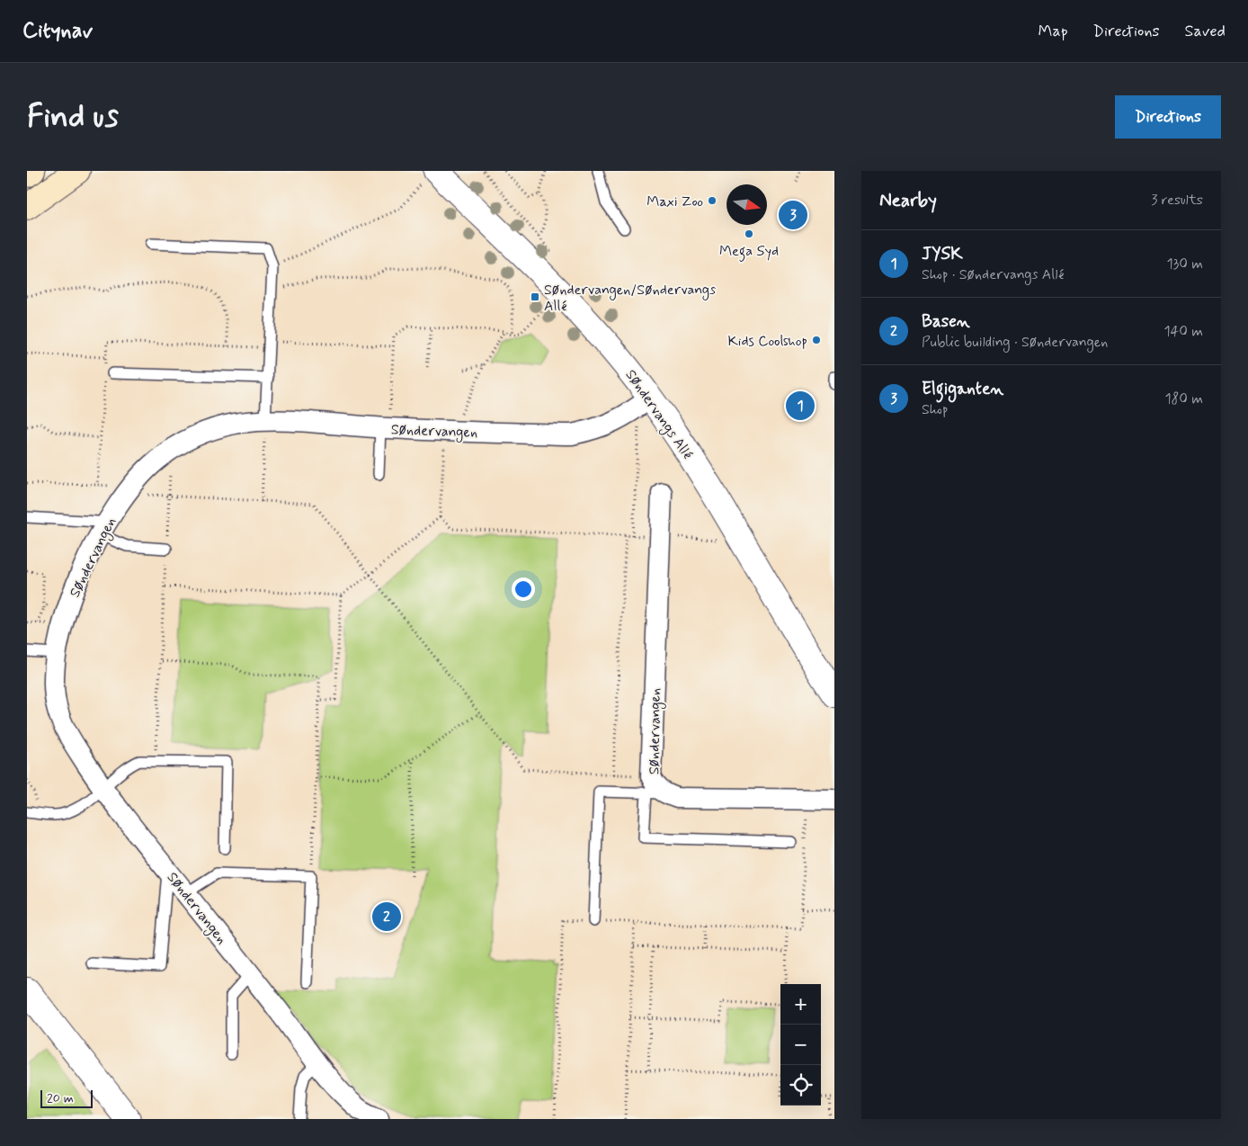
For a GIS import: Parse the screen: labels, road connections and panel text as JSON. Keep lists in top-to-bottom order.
{
  "streets": {
    "street": ["Søndervangs Allé", "Søndervangen"]
  },
  "crossings": [
    ["Søndervangs Allé", "Søndervangen"]
  ],
  "places": {
    "other": ["Maxi Zoo", "Mega Syd", "Kids Coolshop"],
    "transit": ["Søndervangen/Søndervangs Allé"]
  },
  "scale_bar": "20 m",
  "north": "right",
  "page": {
    "header": "Citynav",
    "nav": ["Map", "Directions", "Saved"],
    "buttons": "Directions",
    "title": "Find us",
    "heading": ["Nearby", "3 results"],
    "pins": ["3", "1", "2"],
    "list": [
      {
        "mark": "1",
        "name": "JYSK",
        "note": "Shop · Søndervangs Allé",
        "value": "130 m"
      },
      {
        "mark": "2",
        "name": "Basen",
        "note": "Public building · Søndervangen",
        "value": "140 m"
      },
      {
        "mark": "3",
        "name": "Elgiganten",
        "note": "Shop",
        "value": "180 m"
      }
    ],
    "map_buttons": ["+", "−"],
    "scale": "20 m"
  }
}
